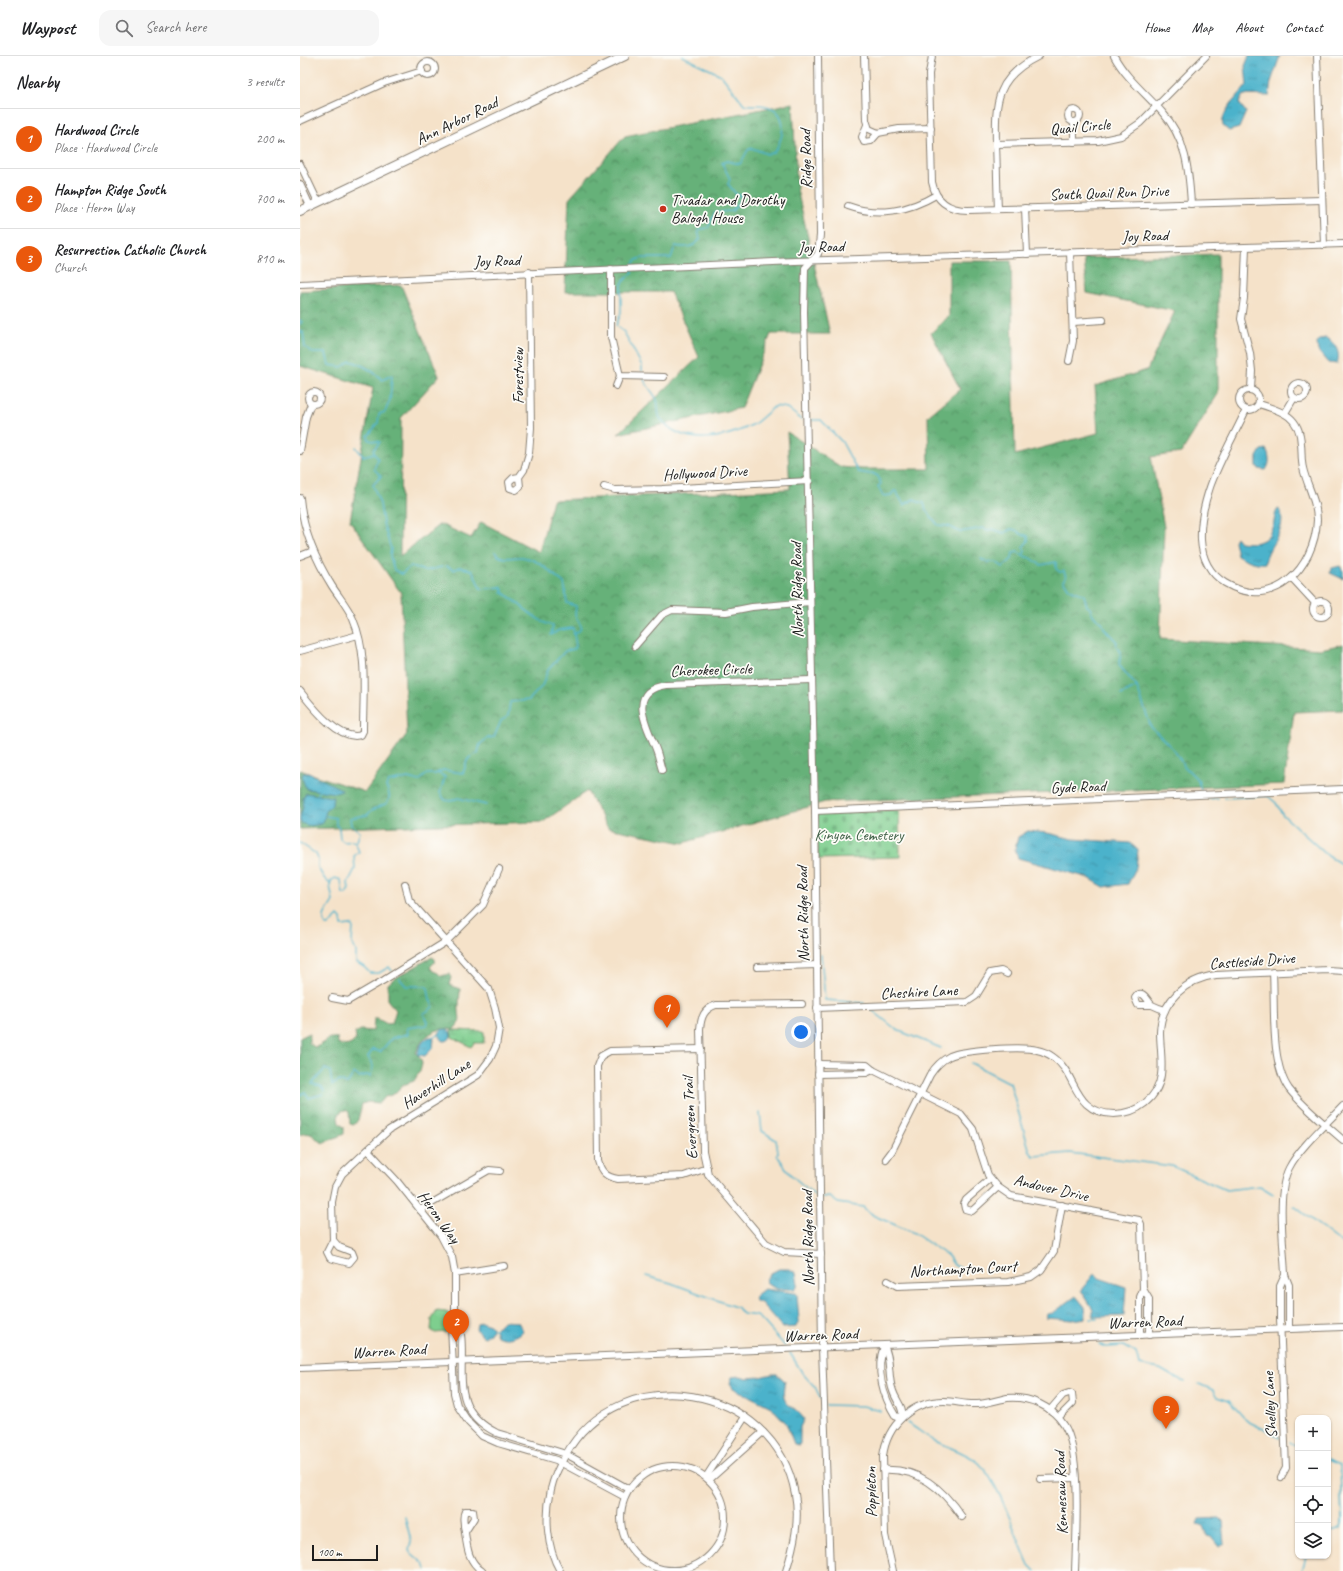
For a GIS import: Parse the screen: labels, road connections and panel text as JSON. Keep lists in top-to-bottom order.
{
  "streets": {
    "main road": ["Ann Arbor Road"],
    "street": [
      "Quail Circle",
      "Ridge Road",
      "South Quail Run Drive",
      "Joy Road",
      "Forestview",
      "Hollywood Drive",
      "North Ridge Road",
      "Cherokee Circle",
      "Gyde Road",
      "Castleside Drive",
      "Cheshire Lane",
      "Haverhill Lane",
      "Evergreen Trail",
      "Andover Drive",
      "Heron Way",
      "Northampton Court",
      "Warren Road",
      "Shelley Lane",
      "Poppleton",
      "Kennesaw Road"
    ]
  },
  "crossings": [
    ["Ridge Road", "Joy Road"],
    ["Ridge Road", "North Ridge Road"],
    ["Joy Road", "Forestview"],
    ["Joy Road", "North Ridge Road"],
    ["Hollywood Drive", "North Ridge Road"],
    ["North Ridge Road", "Cherokee Circle"],
    ["North Ridge Road", "Gyde Road"],
    ["North Ridge Road", "Cheshire Lane"],
    ["North Ridge Road", "Evergreen Trail"],
    ["North Ridge Road", "Andover Drive"],
    ["North Ridge Road", "Warren Road"],
    ["Castleside Drive", "Andover Drive"],
    ["Haverhill Lane", "Heron Way"],
    ["Andover Drive", "Northampton Court"],
    ["Andover Drive", "Warren Road"],
    ["Heron Way", "Warren Road"],
    ["Warren Road", "Shelley Lane"],
    ["Poppleton", "Kennesaw Road"]
  ],
  "parks": ["Kinyon Cemetery"],
  "places": ["Tivadar and Dorothy Balogh House"],
  "scale_bar": "100 m",
  "page": {
    "header": "Waypost",
    "search": "Search here",
    "nav": [
      "Home",
      "Map",
      "About",
      "Contact"
    ],
    "heading": ["Nearby", "3 results"],
    "list": [
      {
        "mark": "1",
        "name": "Hardwood Circle",
        "note": "Place · Hardwood Circle",
        "value": "200 m"
      },
      {
        "mark": "2",
        "name": "Hampton Ridge South",
        "note": "Place · Heron Way",
        "value": "700 m"
      },
      {
        "mark": "3",
        "name": "Resurrection Catholic Church",
        "note": "Church",
        "value": "810 m"
      }
    ],
    "pins": ["1", "2", "3"],
    "map_buttons": ["+", "−"],
    "scale": "100 m"
  }
}
